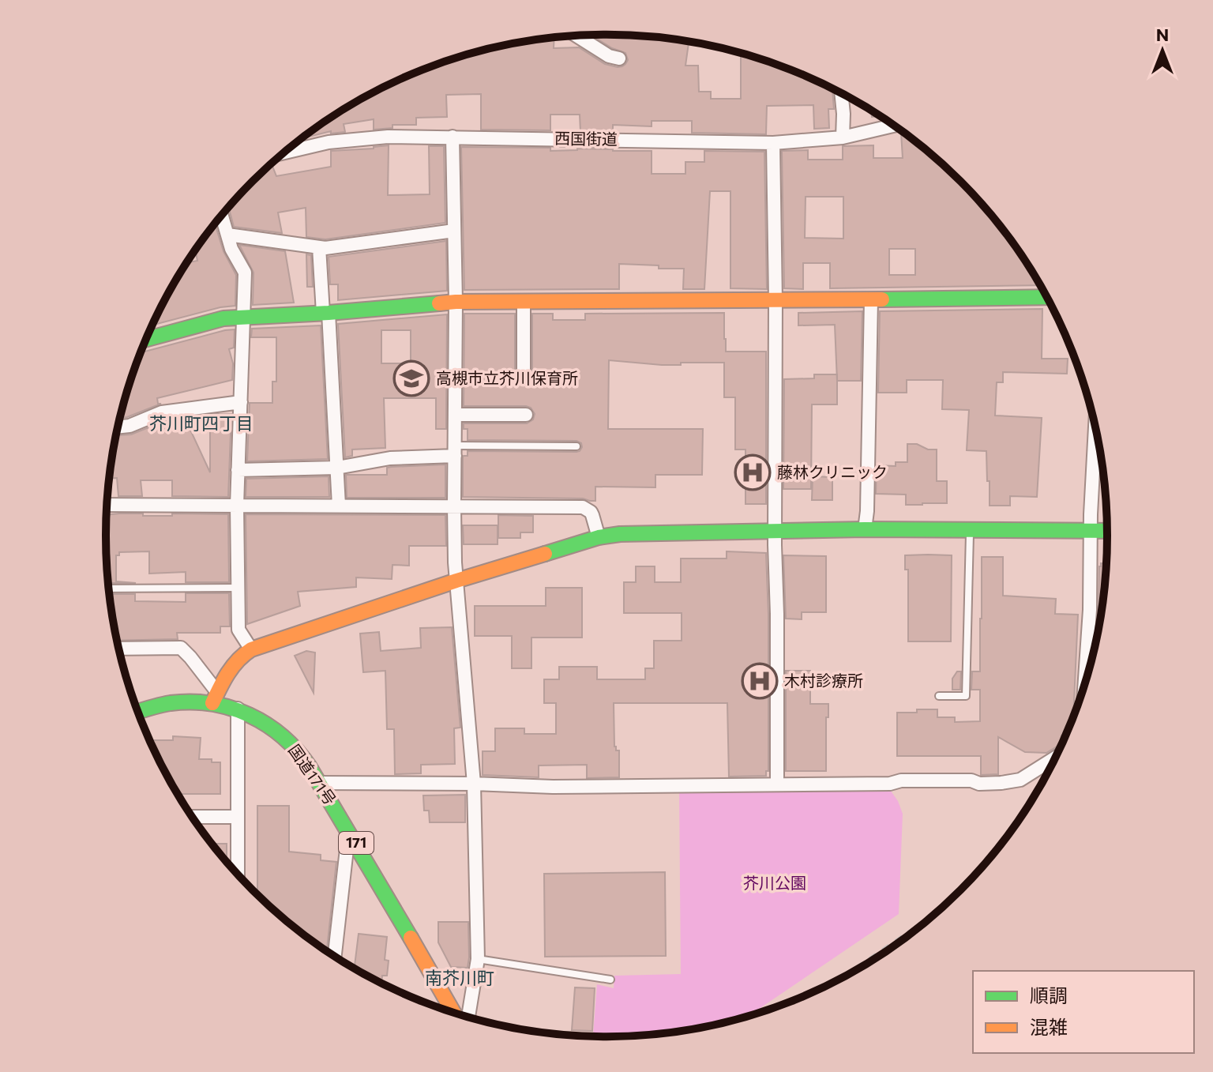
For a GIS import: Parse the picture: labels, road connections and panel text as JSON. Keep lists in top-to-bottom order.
{
  "streets": {
    "main road": ["国道171号", "171"],
    "street": ["西国街道"]
  },
  "districts": ["芥川町四丁目", "南芥川町"],
  "parks": ["芥川公園"],
  "places": {
    "school or university": ["高槻市立芥川保育所"],
    "hospital": ["藤林クリニック", "木村診療所"]
  },
  "legend": ["順調", "混雑"],
  "north": "top"
}
